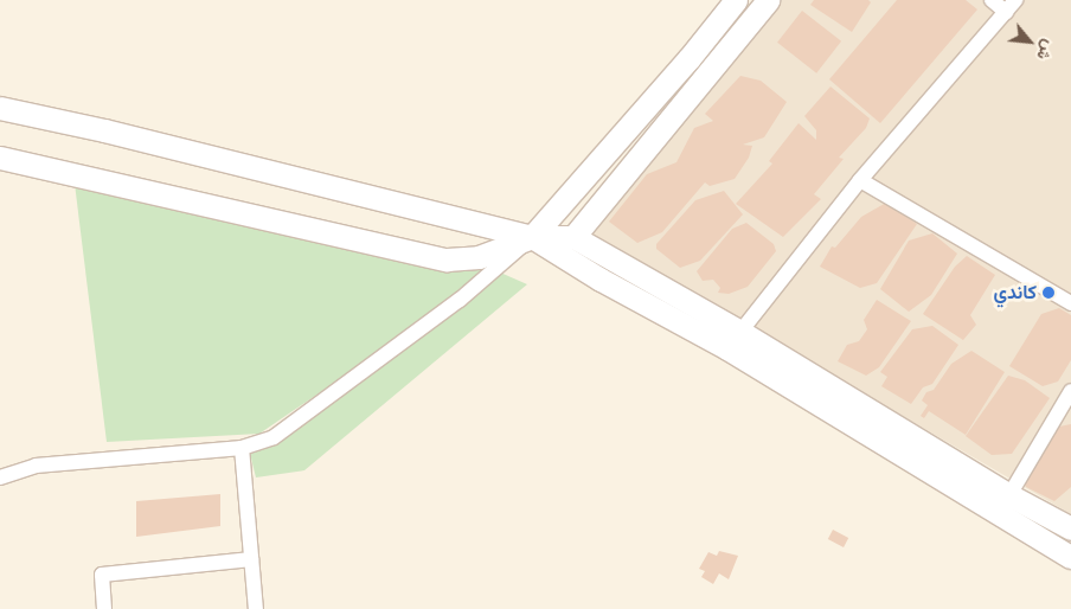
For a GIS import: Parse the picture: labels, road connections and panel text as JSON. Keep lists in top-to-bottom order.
{
  "places": ["كاندي"],
  "north": "bottom right"
}
